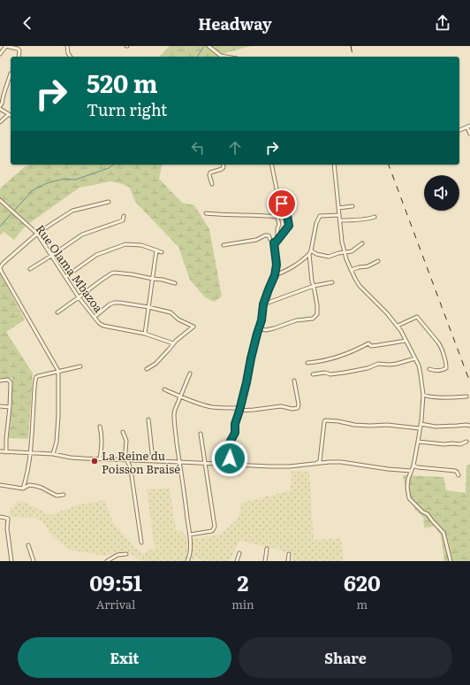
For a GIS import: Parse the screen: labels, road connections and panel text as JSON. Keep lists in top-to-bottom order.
{
  "streets": {
    "street": ["Rue Olama Mbazoa"]
  },
  "places": ["La Reine du Poisson Braisé"],
  "page": {
    "header": "Headway",
    "turn": ["520 m", "Turn right"],
    "eta": [
      "09:51",
      "Arrival",
      "2",
      "min",
      "620",
      "m"
    ],
    "buttons": ["Exit", "Share"]
  }
}
